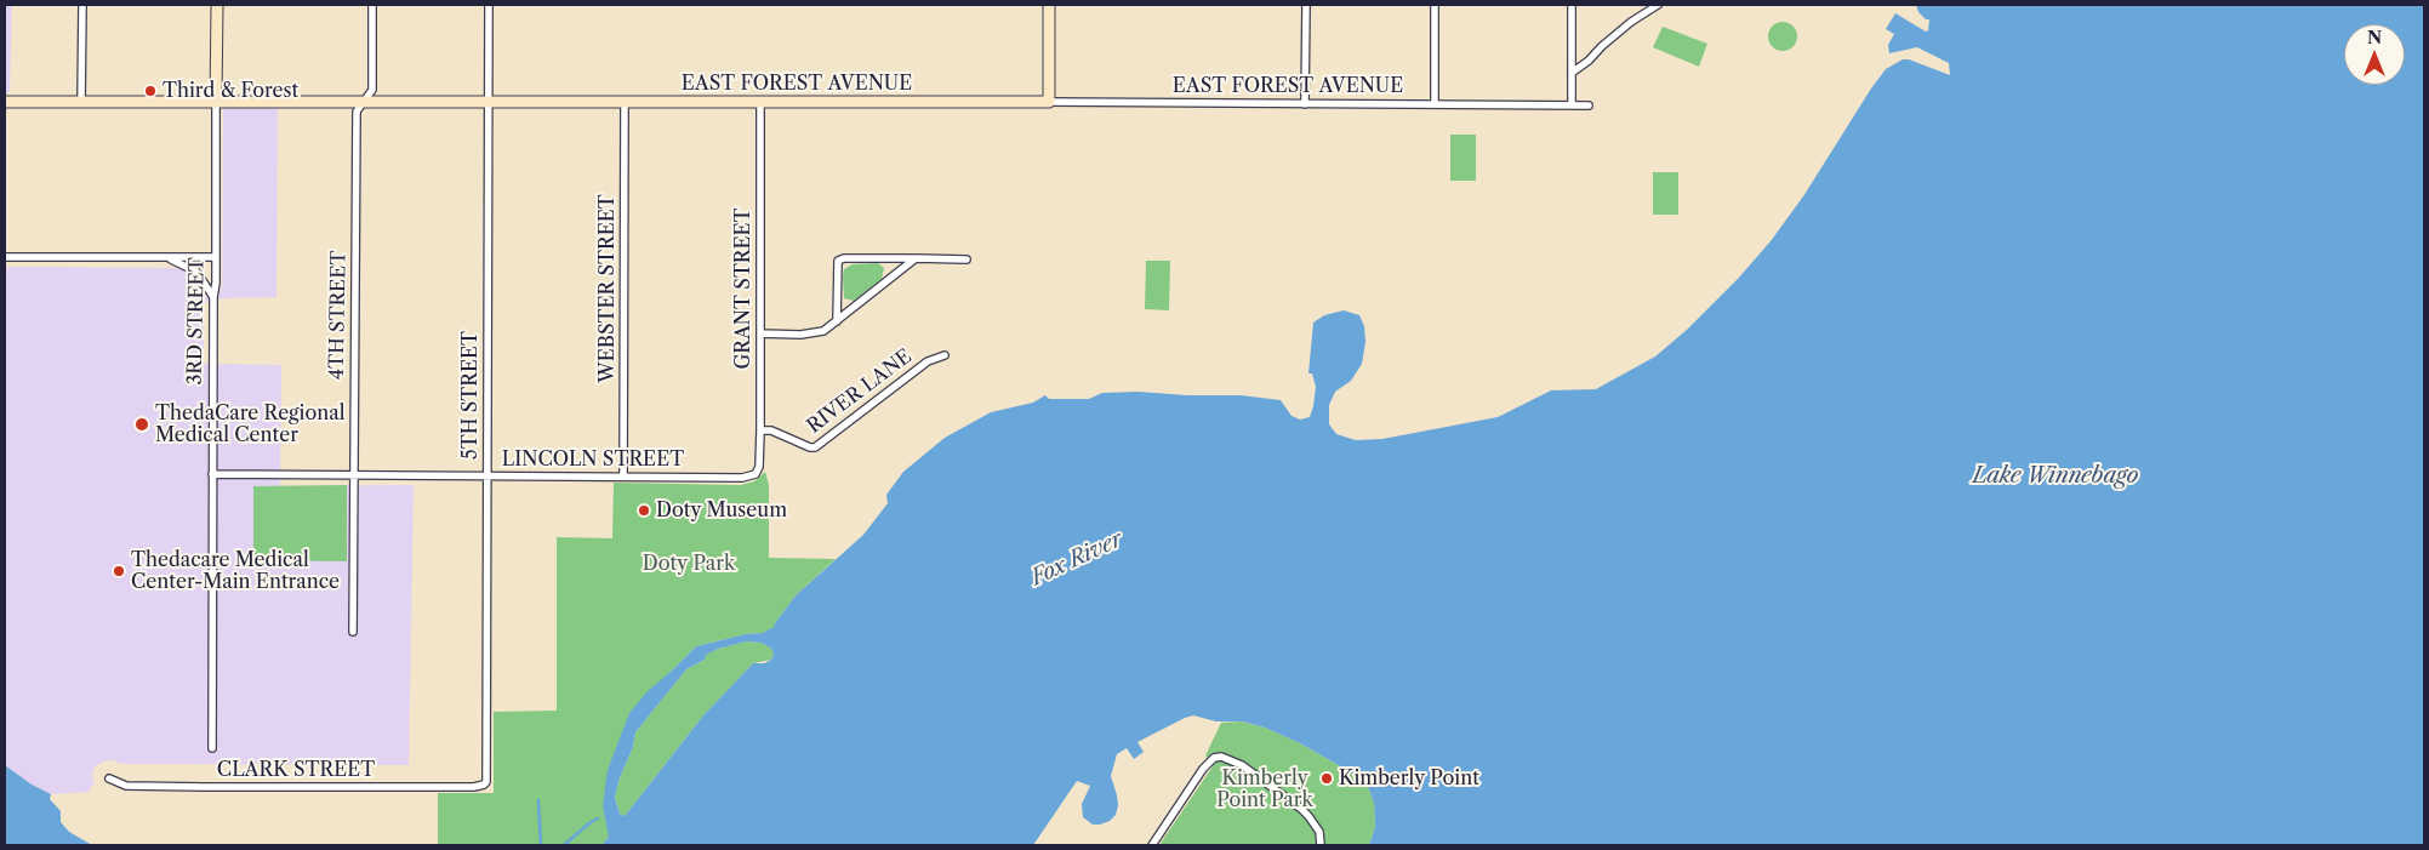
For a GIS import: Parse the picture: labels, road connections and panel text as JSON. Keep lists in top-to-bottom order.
{
  "streets": {
    "street": [
      "EAST FOREST AVENUE",
      "WEBSTER STREET",
      "GRANT STREET",
      "4TH STREET",
      "3RD STREET",
      "RIVER LANE",
      "5TH STREET",
      "LINCOLN STREET",
      "CLARK STREET"
    ]
  },
  "crossings": [
    ["EAST FOREST AVENUE", "WEBSTER STREET"],
    ["EAST FOREST AVENUE", "GRANT STREET"],
    ["EAST FOREST AVENUE", "4TH STREET"],
    ["EAST FOREST AVENUE", "3RD STREET"],
    ["EAST FOREST AVENUE", "5TH STREET"],
    ["WEBSTER STREET", "LINCOLN STREET"],
    ["GRANT STREET", "RIVER LANE"],
    ["GRANT STREET", "LINCOLN STREET"],
    ["4TH STREET", "LINCOLN STREET"],
    ["3RD STREET", "LINCOLN STREET"],
    ["5TH STREET", "LINCOLN STREET"],
    ["5TH STREET", "CLARK STREET"]
  ],
  "water": ["Lake Winnebago", "Fox River"],
  "parks": ["Doty Park", "Kimberly Point Park"],
  "places": [
    "Third & Forest",
    "ThedaCare Regional Medical Center",
    "Doty Museum",
    "Thedacare Medical Center-Main Entrance",
    "Kimberly Point"
  ],
  "north": "top"
}
